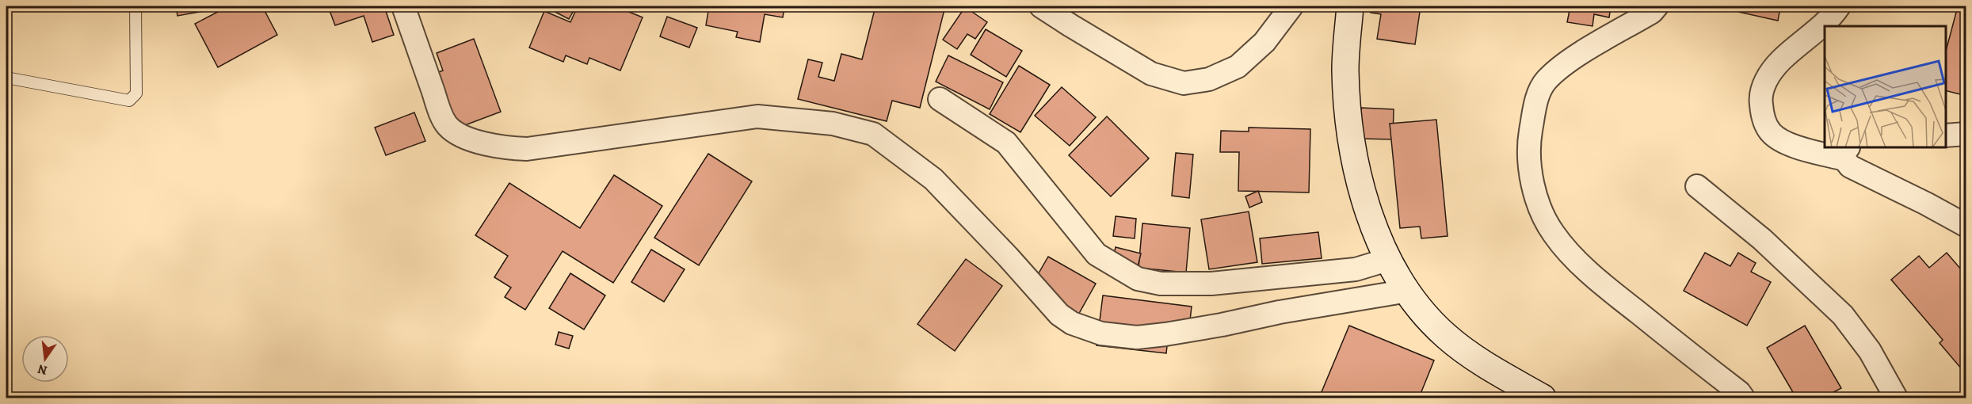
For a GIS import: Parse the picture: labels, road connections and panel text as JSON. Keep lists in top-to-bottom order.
{
  "north": "bottom"
}
